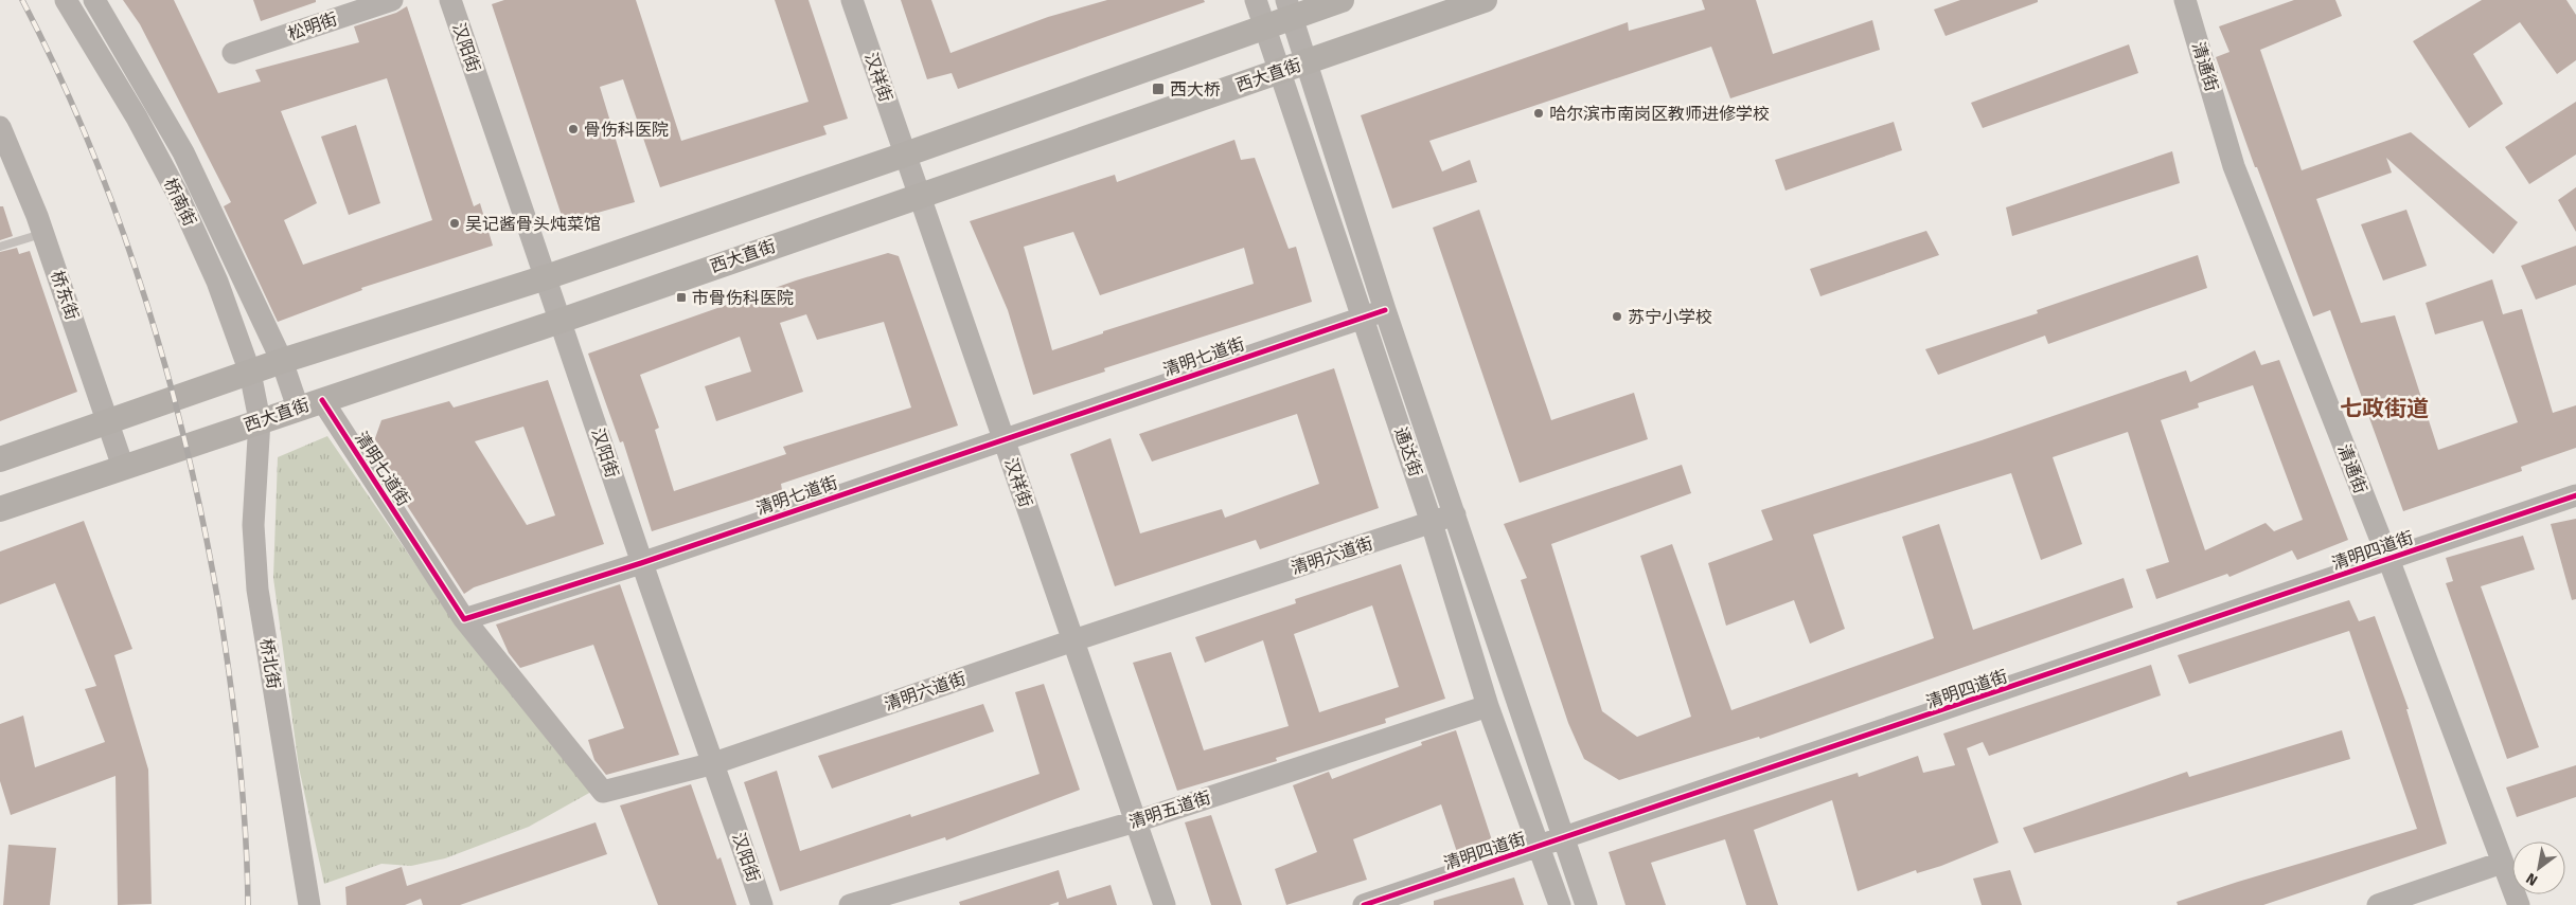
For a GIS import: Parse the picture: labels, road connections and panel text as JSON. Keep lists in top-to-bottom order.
{
  "streets": {
    "main road": ["西大直街"],
    "street": [
      "松明街",
      "汉阳街",
      "清通街",
      "汉祥街",
      "桥南街",
      "桥东街",
      "清明七道街",
      "通达街",
      "清明四道街",
      "清明六道街",
      "桥北街",
      "清明五道街"
    ]
  },
  "crossings": [
    ["汉阳街", "西大直街"],
    ["汉阳街", "清明七道街"],
    ["汉阳街", "清明六道街"],
    ["清通街", "清明四道街"],
    ["西大直街", "汉祥街"],
    ["西大直街", "桥南街"],
    ["西大直街", "桥东街"],
    ["西大直街", "清明七道街"],
    ["西大直街", "通达街"],
    ["西大直街", "桥北街"],
    ["汉祥街", "清明七道街"],
    ["汉祥街", "清明六道街"],
    ["汉祥街", "清明五道街"],
    ["桥南街", "桥北街"],
    ["清明七道街", "通达街"],
    ["清明七道街", "清明六道街"],
    ["通达街", "清明四道街"],
    ["通达街", "清明六道街"],
    ["通达街", "清明五道街"]
  ],
  "districts": ["七政街道"],
  "places": {
    "transit": ["西大桥", "市骨伤科医院"],
    "other": [
      "哈尔滨市南岗区教师进修学校",
      "骨伤科医院",
      "吴记酱骨头炖菜馆",
      "苏宁小学校"
    ]
  },
  "north": "bottom left"
}
